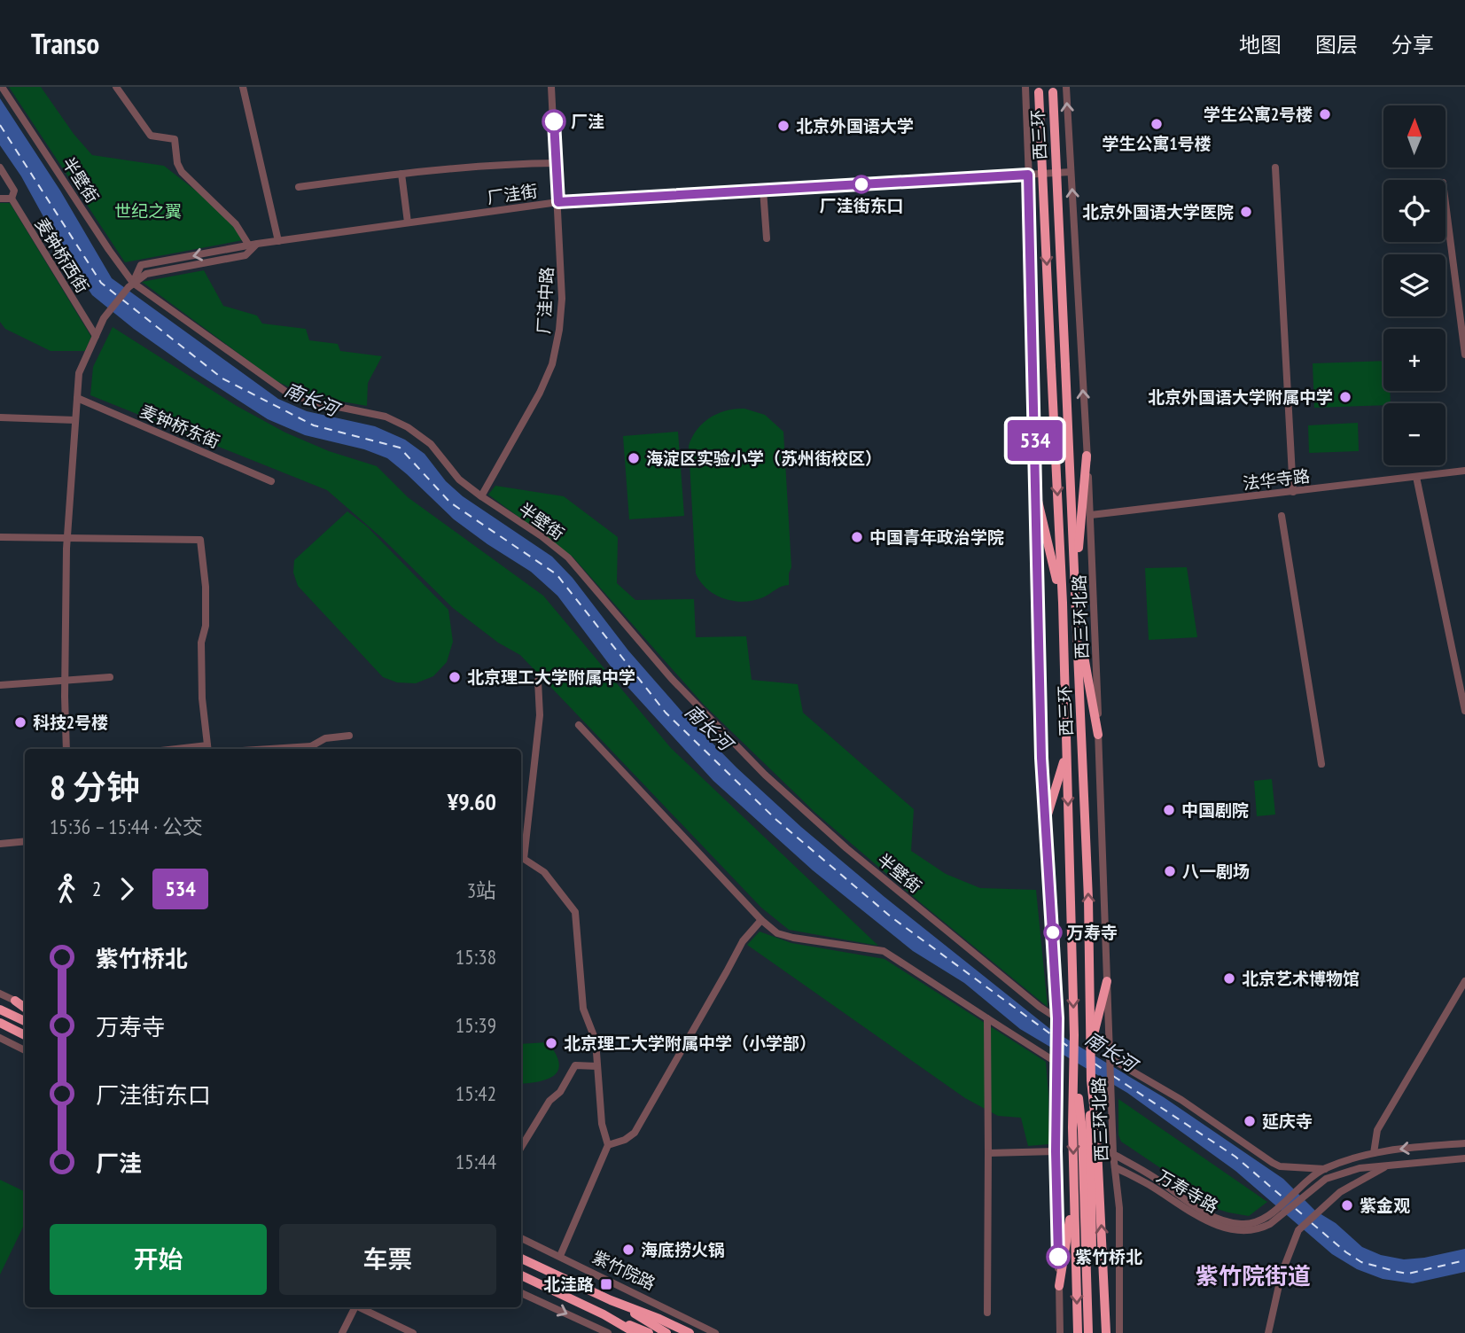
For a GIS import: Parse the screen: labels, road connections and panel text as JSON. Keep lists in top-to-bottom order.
{
  "streets": {
    "highway": ["西三环", "紫竹院路"],
    "street": [
      "半壁街",
      "厂洼街",
      "麦钟桥西街",
      "厂洼中路",
      "麦钟桥东街",
      "法华寺路",
      "西三环北路",
      "万寿寺路"
    ]
  },
  "crossings": [
    ["半壁街", "厂洼街"],
    ["半壁街", "厂洼中路"],
    ["厂洼街", "厂洼中路"],
    ["厂洼街", "西三环北路"],
    ["法华寺路", "西三环北路"],
    ["西三环北路", "万寿寺路"]
  ],
  "districts": ["紫竹院街道"],
  "water": ["南长河"],
  "parks": ["世纪之翼"],
  "places": {
    "other": [
      "学生公寓2号楼",
      "厂洼",
      "学生公寓1号楼",
      "北京外国语大学",
      "厂洼街东口",
      "北京外国语大学医院",
      "北京外国语大学附属中学",
      "海淀区实验小学（苏州街校区）",
      "中国青年政治学院",
      "北京理工大学附属中学",
      "科技2号楼",
      "中国剧院",
      "八一剧场",
      "万寿寺",
      "北京艺术博物馆",
      "北京理工大学附属中学（小学部）",
      "延庆寺",
      "紫金观",
      "海底捞火锅",
      "紫竹桥北"
    ],
    "transit": ["北洼路"]
  },
  "lines": ["bus line 534"],
  "north": "top",
  "page": {
    "header": "Transo",
    "nav": ["地图", "图层", "分享"],
    "on_map": "534",
    "map_buttons": ["+", "−"],
    "heading": ["8 分钟", "15:36 – 15:44 · 公交", "¥9.60"],
    "legs": ["2", "534", "3站"],
    "list": [
      {
        "name": "紫竹桥北",
        "value": "15:38"
      },
      {
        "name": "万寿寺",
        "value": "15:39"
      },
      {
        "name": "厂洼街东口",
        "value": "15:42"
      },
      {
        "name": "厂洼",
        "value": "15:44"
      }
    ],
    "buttons": ["开始", "车票"]
  }
}
